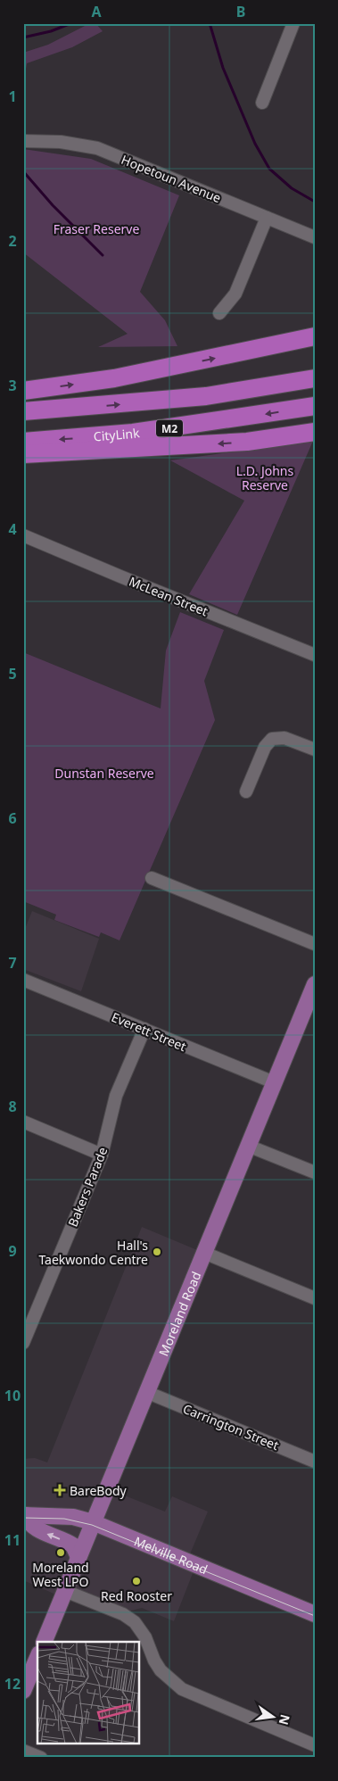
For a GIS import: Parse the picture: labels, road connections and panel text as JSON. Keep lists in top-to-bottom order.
{
  "streets": {
    "highway": ["M2", "CityLink"],
    "main road": ["Moreland Road", "Melville Road"],
    "street": [
      "Hopetoun Avenue",
      "McLean Street",
      "Everett Street",
      "Bakers Parade",
      "Carrington Street"
    ]
  },
  "crossings": [
    ["Everett Street", "Bakers Parade"],
    ["Everett Street", "Moreland Road"],
    ["Moreland Road", "Carrington Street"],
    ["Moreland Road", "Melville Road"]
  ],
  "parks": ["Fraser Reserve", "L.D. Johns Reserve", "Dunstan Reserve"],
  "places": {
    "other": ["Hall's Taekwondo Centre", "Moreland West LPO", "Red Rooster"],
    "health": ["BareBody"]
  },
  "north": "right",
  "grid": {
    "columns": ["A", "B"],
    "rows": [
      "1",
      "2",
      "3",
      "4",
      "5",
      "6",
      "7",
      "8",
      "9",
      "10",
      "11",
      "12"
    ]
  }
}
